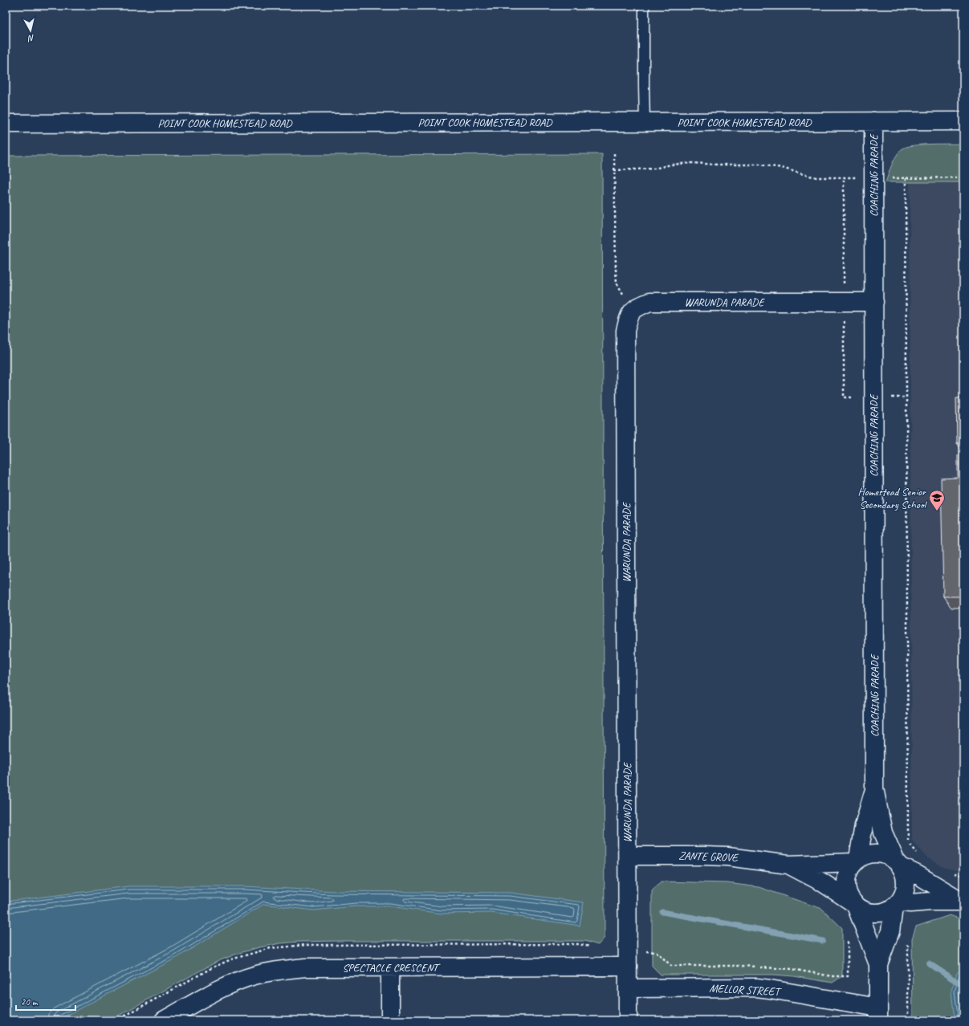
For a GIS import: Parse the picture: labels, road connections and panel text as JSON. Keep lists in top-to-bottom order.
{
  "streets": {
    "street": [
      "POINT COOK HOMESTEAD ROAD",
      "COACHING PARADE",
      "WARUNDA PARADE",
      "ZANTE GROVE",
      "SPECTACLE CRESCENT",
      "MELLOR STREET"
    ]
  },
  "crossings": [
    ["POINT COOK HOMESTEAD ROAD", "COACHING PARADE"],
    ["COACHING PARADE", "WARUNDA PARADE"],
    ["COACHING PARADE", "ZANTE GROVE"],
    ["WARUNDA PARADE", "ZANTE GROVE"],
    ["WARUNDA PARADE", "SPECTACLE CRESCENT"],
    ["WARUNDA PARADE", "MELLOR STREET"]
  ],
  "places": {
    "school or university": ["Homestead Senior Secondary School"]
  },
  "scale_bar": "20 m",
  "north": "bottom"
}
